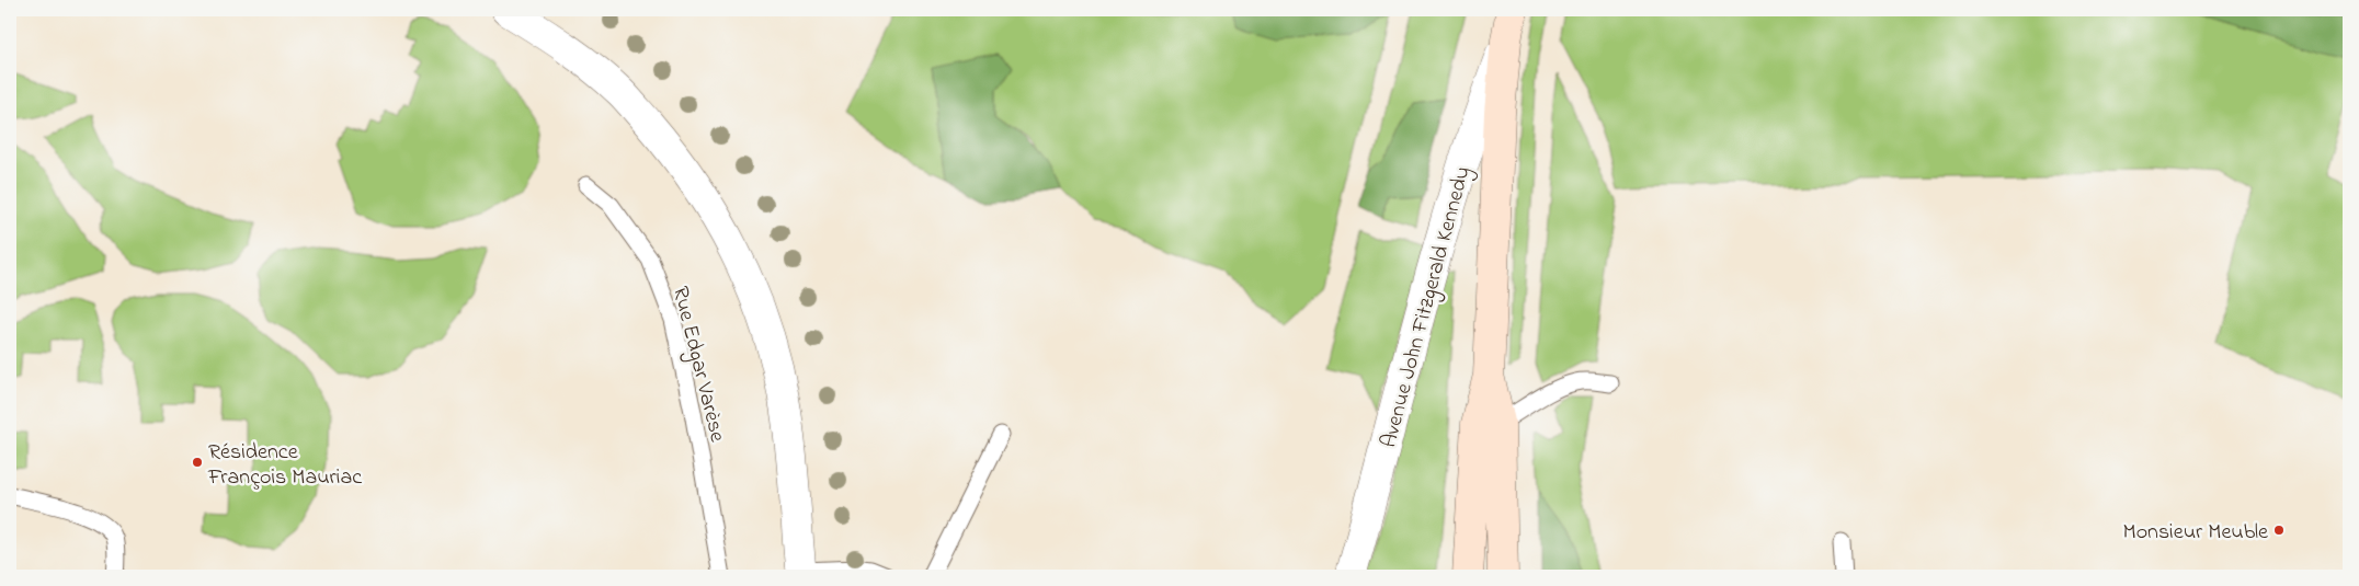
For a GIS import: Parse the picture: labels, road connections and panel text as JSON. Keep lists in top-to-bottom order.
{
  "streets": {
    "main road": ["Avenue John Fitzgerald Kennedy"],
    "lane": ["Rue Edgar Varèse"]
  },
  "places": ["Résidence François Mauriac", "Monsieur Meuble"]
}
